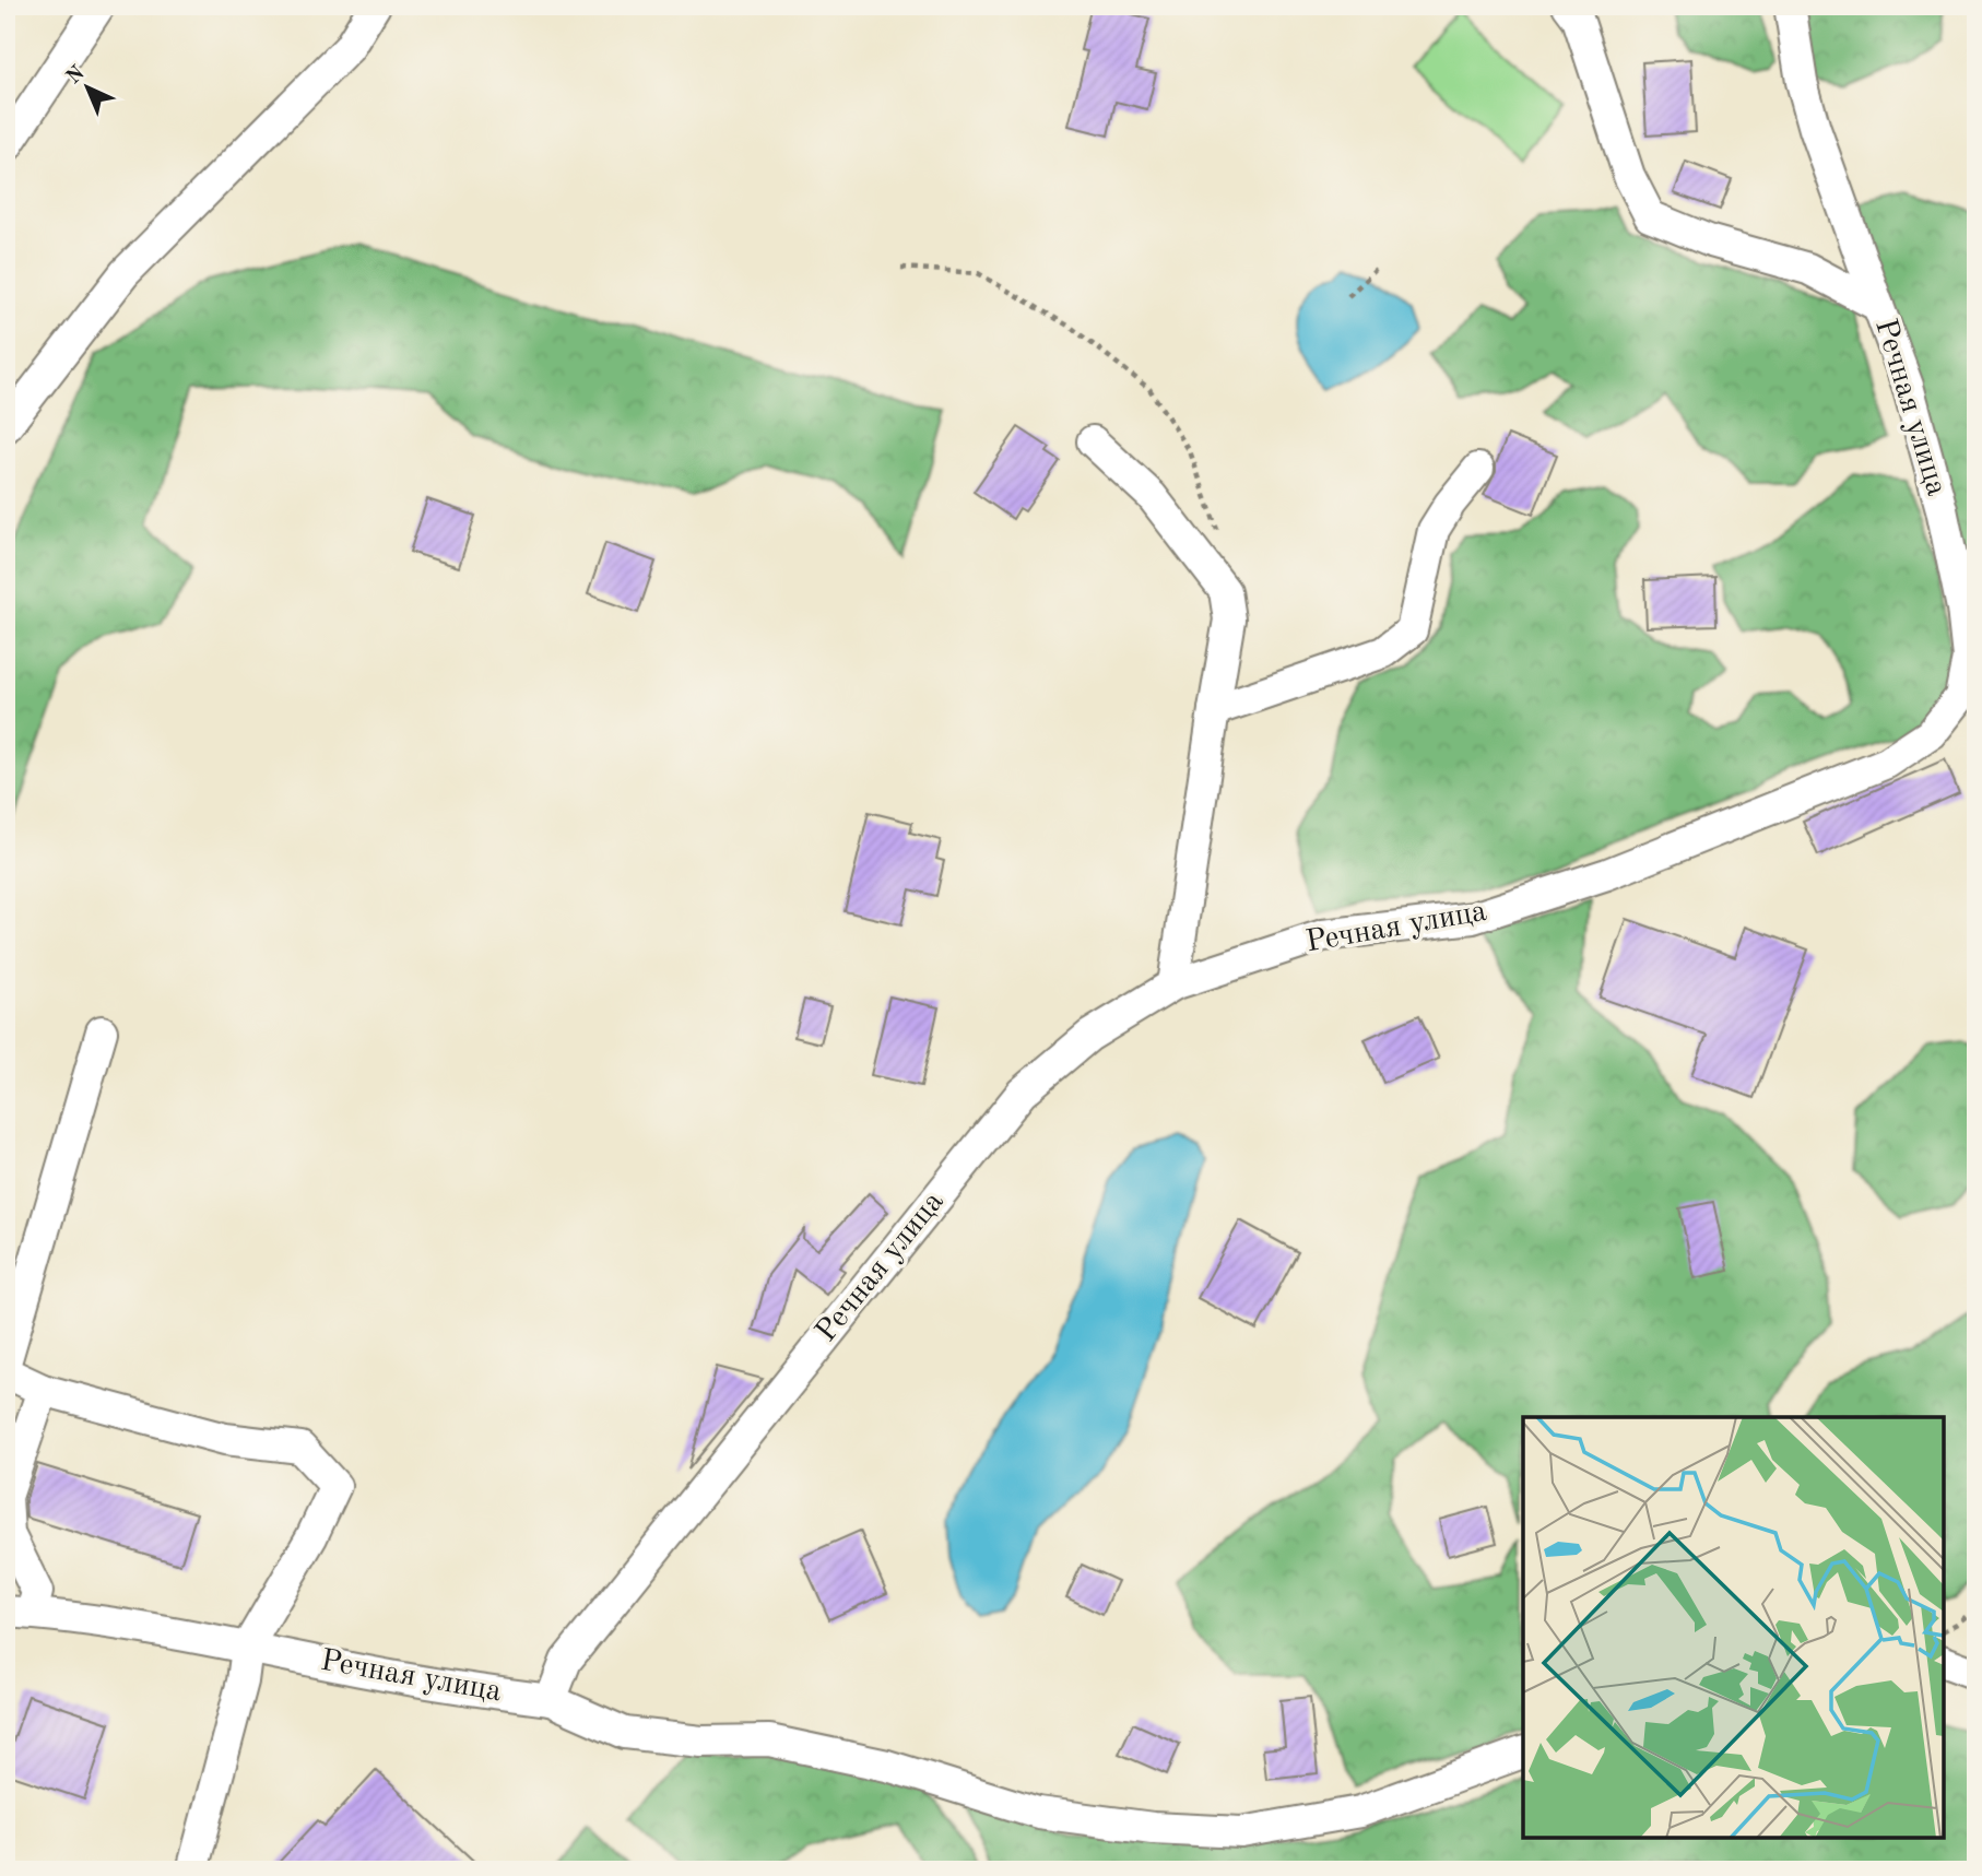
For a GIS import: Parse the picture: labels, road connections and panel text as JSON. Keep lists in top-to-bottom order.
{
  "streets": {
    "street": ["Речная улица"]
  },
  "north": "top left"
}
